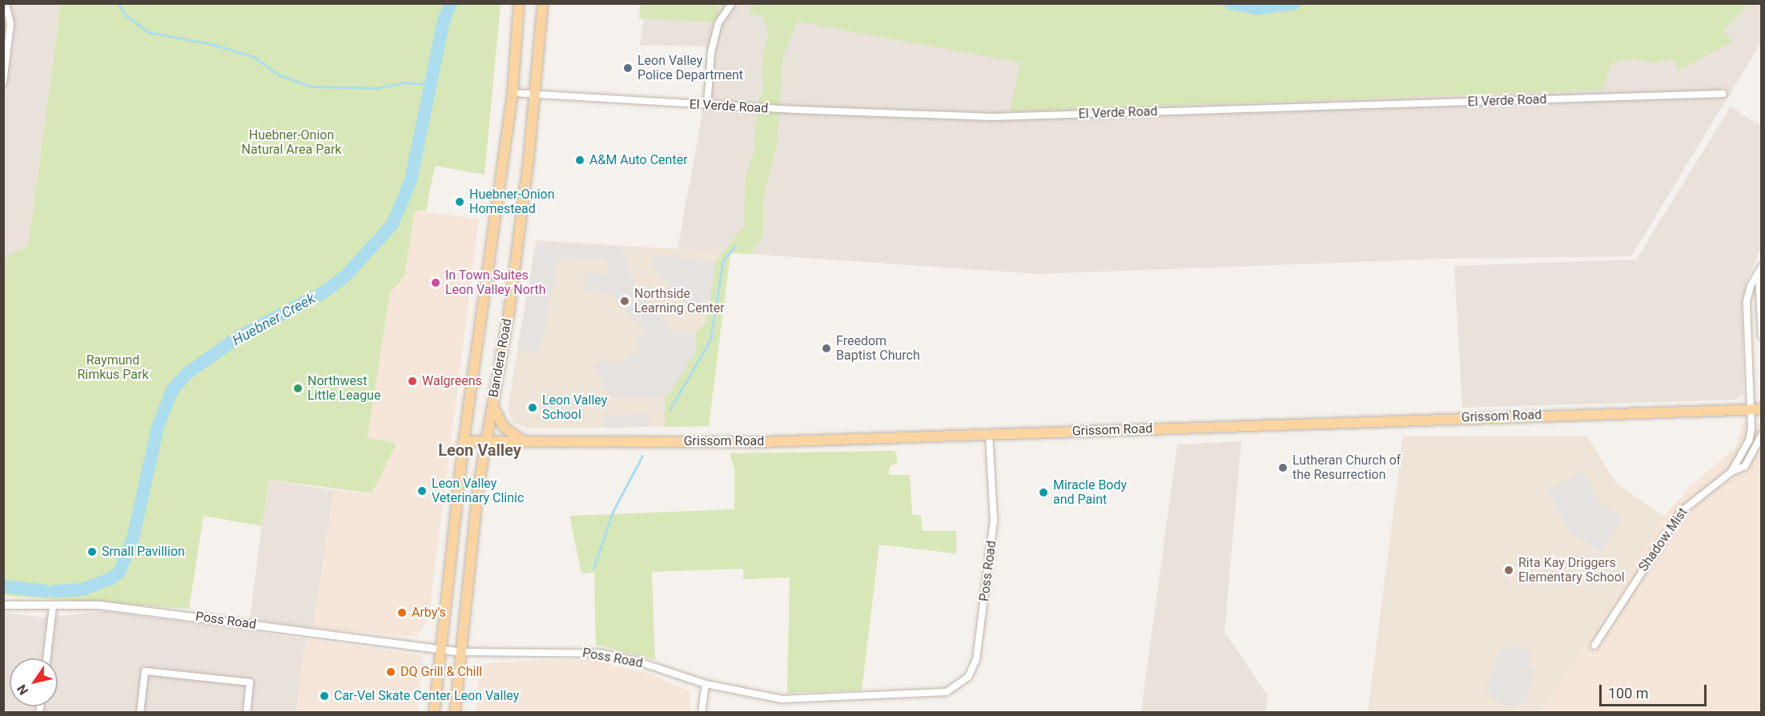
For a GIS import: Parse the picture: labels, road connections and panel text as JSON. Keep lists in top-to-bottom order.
{
  "streets": {
    "main road": ["Bandera Road", "Grissom Road"],
    "street": ["El Verde Road", "Shadow Mist", "Poss Road"]
  },
  "crossings": [
    ["El Verde Road", "Bandera Road"],
    ["Bandera Road", "Grissom Road"],
    ["Bandera Road", "Poss Road"],
    ["Grissom Road", "Shadow Mist"],
    ["Grissom Road", "Poss Road"]
  ],
  "districts": ["Leon Valley"],
  "water": ["Huebner Creek"],
  "parks": ["Huebner-Onion Natural Area Park", "Raymund Rimkus Park"],
  "places": [
    "Leon Valley Police Department",
    "A&M Auto Center",
    "Huebner-Onion Homestead",
    "In Town Suites Leon Valley North",
    "Northside Learning Center",
    "Freedom Baptist Church",
    "Walgreens",
    "Northwest Little League",
    "Leon Valley School",
    "Lutheran Church of the Resurrection",
    "Leon Valley Veterinary Clinic",
    "Miracle Body and Paint",
    "Small Pavillion",
    "Rita Kay Driggers Elementary School",
    "Arby's",
    "DQ Grill & Chill",
    "Car-Vel Skate Center Leon Valley"
  ],
  "scale_bar": "100 m",
  "north": "bottom left"
}
